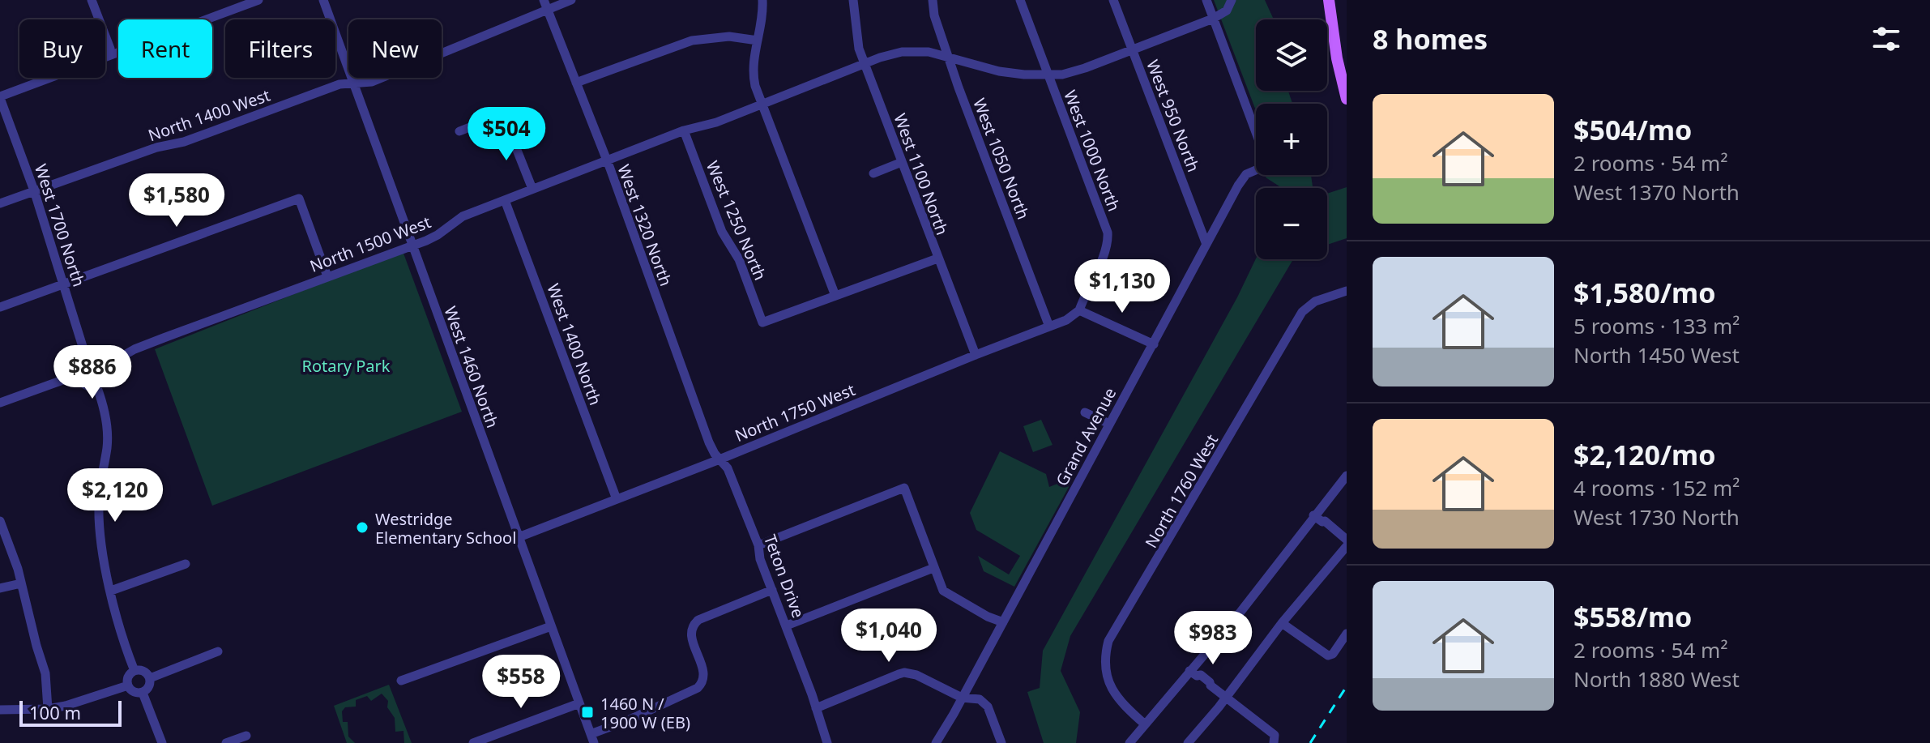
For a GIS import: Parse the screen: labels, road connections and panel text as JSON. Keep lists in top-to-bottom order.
{
  "streets": {
    "street": [
      "North 1400 West",
      "West 950 North",
      "West 1000 North",
      "West 1050 North",
      "West 1100 North",
      "West 1250 North",
      "West 1700 North",
      "West 1320 North",
      "North 1500 West",
      "West 1400 North",
      "West 1460 North",
      "North 1750 West",
      "Grand Avenue",
      "North 1760 West",
      "Teton Drive"
    ]
  },
  "crossings": [
    ["North 1400 West", "West 1700 North"],
    ["North 1400 West", "West 1320 North"],
    ["North 1400 West", "West 1460 North"],
    ["West 950 North", "North 1500 West"],
    ["West 950 North", "Grand Avenue"],
    ["West 1000 North", "North 1500 West"],
    ["West 1000 North", "North 1750 West"],
    ["West 1050 North", "North 1500 West"],
    ["West 1050 North", "North 1750 West"],
    ["West 1100 North", "North 1500 West"],
    ["West 1100 North", "North 1750 West"],
    ["West 1250 North", "North 1500 West"],
    ["West 1700 North", "North 1500 West"],
    ["West 1320 North", "North 1500 West"],
    ["West 1320 North", "North 1750 West"],
    ["West 1320 North", "Teton Drive"],
    ["North 1500 West", "West 1400 North"],
    ["North 1500 West", "West 1460 North"],
    ["North 1500 West", "Grand Avenue"],
    ["West 1400 North", "North 1750 West"],
    ["West 1460 North", "North 1750 West"],
    ["North 1750 West", "Teton Drive"]
  ],
  "parks": ["Rotary Park"],
  "places": {
    "other": ["Westridge Elementary School"],
    "transit": ["1460 N / 1900 W (EB)"]
  },
  "scale_bar": "100 m",
  "page": {
    "heading": "8 homes",
    "map_buttons": ["+", "−"],
    "chip": [
      "Buy",
      "Rent",
      "Filters",
      "New"
    ],
    "list": [
      {
        "name": "$504/mo",
        "note": "2 rooms · 54 m² · West 1370 North"
      },
      {
        "name": "$1,580/mo",
        "note": "5 rooms · 133 m² · North 1450 West"
      },
      {
        "name": "$2,120/mo",
        "note": "4 rooms · 152 m² · West 1730 North"
      },
      {
        "name": "$558/mo",
        "note": "2 rooms · 54 m² · North 1880 West"
      }
    ],
    "price": [
      "$504",
      "$1,580",
      "$1,130",
      "$886",
      "$2,120",
      "$1,040",
      "$983",
      "$558"
    ],
    "scale": "100 m"
  }
}
